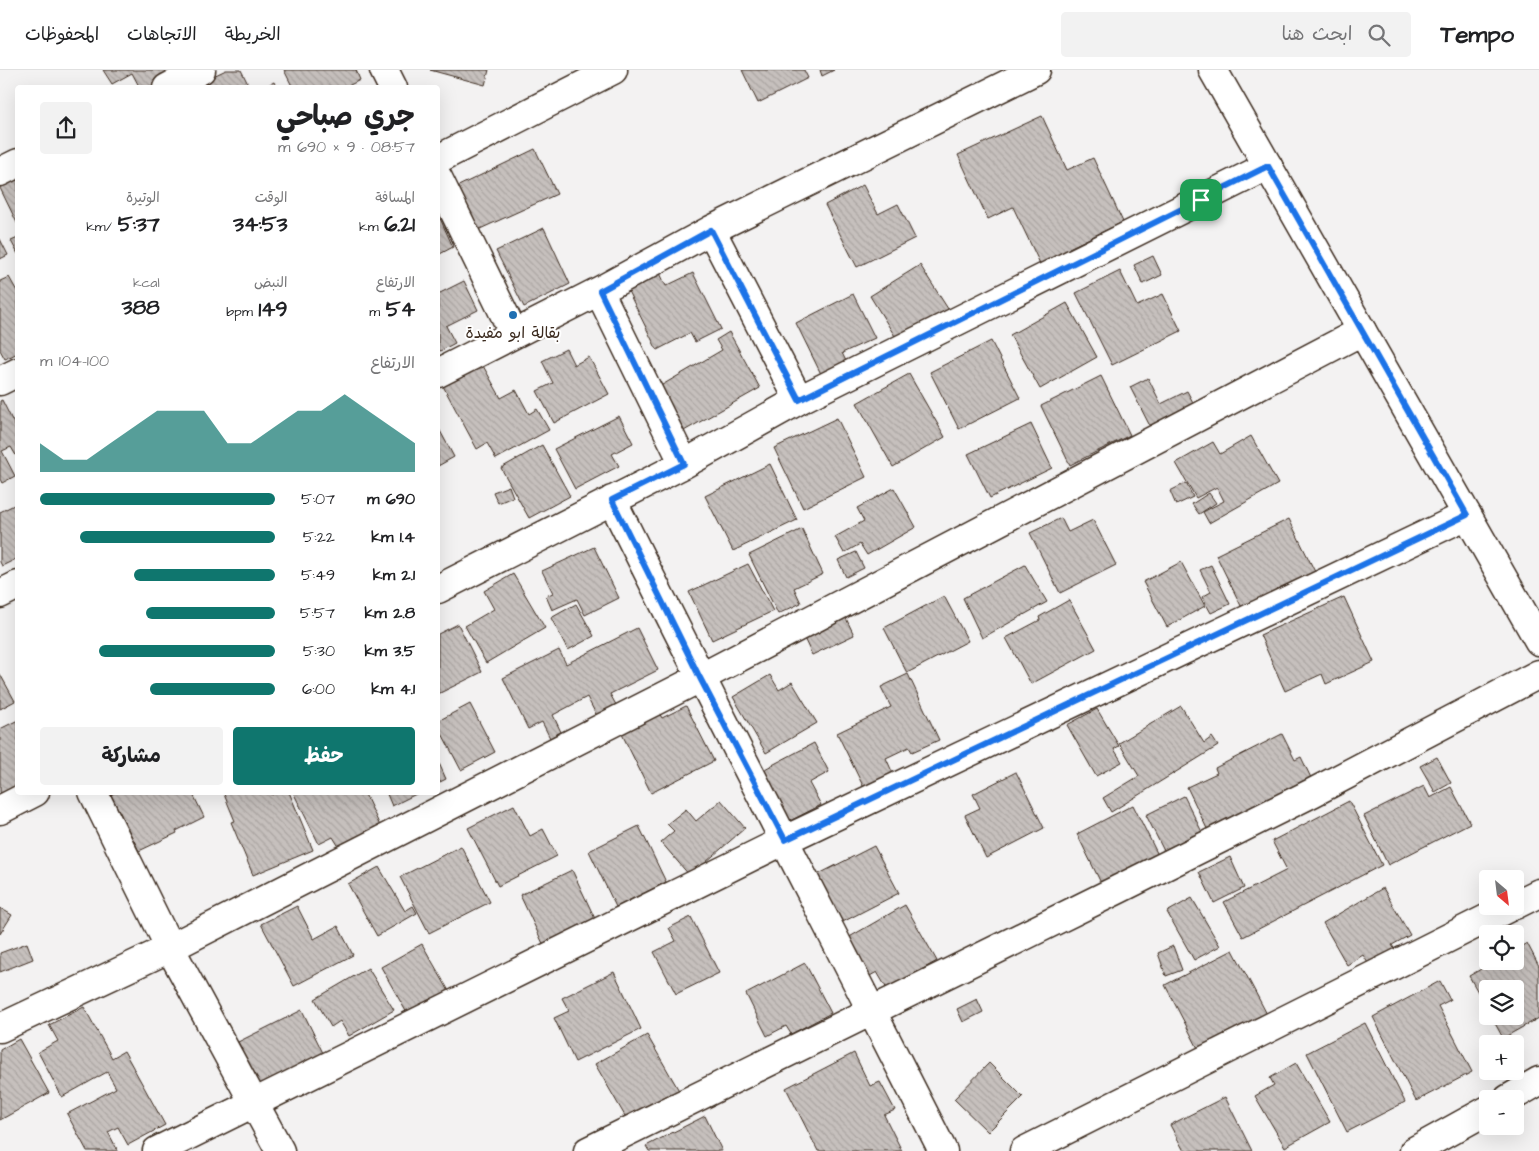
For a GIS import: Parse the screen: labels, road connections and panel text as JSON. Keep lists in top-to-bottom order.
{
  "places": ["بقالة ابو مفيدة"],
  "north": "bottom right",
  "page": {
    "header": "Tempo",
    "search": "ابحث هنا",
    "nav": ["الخريطة", "الاتجاهات", "المحفوظات"],
    "heading": ["جري صباحي", "08:57 · 9 × 690 m"],
    "stats": [
      ["المسافة", "6.21 km"],
      ["الوقت", "34:53"],
      ["الوتيرة", "5:37 /km"],
      ["الارتفاع", "54 m"],
      ["النبض", "149 bpm"],
      ["kcal", "388"]
    ],
    "chart": ["الارتفاع", "100–104 m"],
    "list": [
      {
        "name": "690 m",
        "note": "5:07"
      },
      {
        "name": "1.4 km",
        "note": "5:22"
      },
      {
        "name": "2.1 km",
        "note": "5:49"
      },
      {
        "name": "2.8 km",
        "note": "5:57"
      },
      {
        "name": "3.5 km",
        "note": "5:30"
      },
      {
        "name": "4.1 km",
        "note": "6:00"
      }
    ],
    "buttons": ["حفظ", "مشاركة"],
    "map_buttons": ["+", "−"]
  }
}
